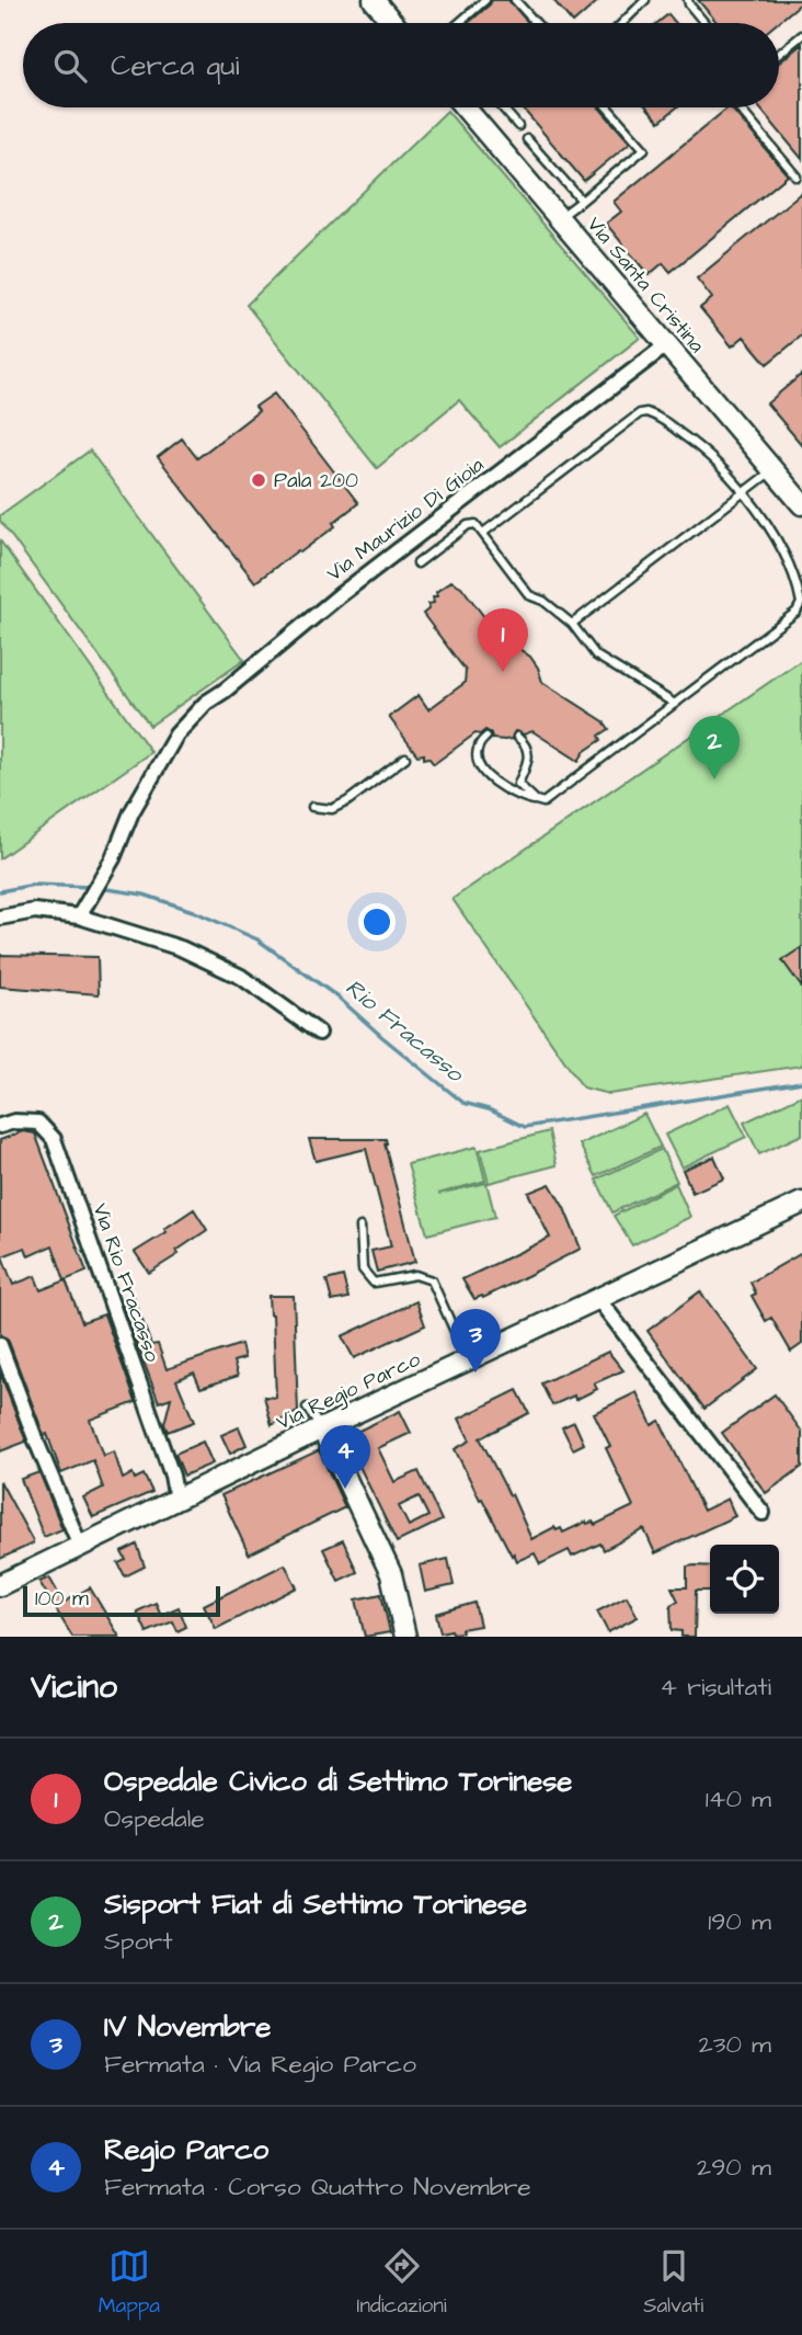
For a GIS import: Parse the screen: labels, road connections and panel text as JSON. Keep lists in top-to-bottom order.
{
  "streets": {
    "street": [
      "Via Santa Cristina",
      "Via Maurizio Di Gioia",
      "Via Rio Fracasso",
      "Via Regio Parco"
    ]
  },
  "crossings": [
    ["Via Santa Cristina", "Via Maurizio Di Gioia"],
    ["Via Rio Fracasso", "Via Regio Parco"]
  ],
  "water": ["Rio Fracasso"],
  "places": ["Pala 200"],
  "scale_bar": "100 m",
  "page": {
    "search": "Cerca qui",
    "pins": [
      "1",
      "2",
      "3",
      "4"
    ],
    "scale": "100 m",
    "heading": ["Vicino", "4 risultati"],
    "list": [
      {
        "mark": "1",
        "name": "Ospedale Civico di Settimo Torinese",
        "note": "Ospedale",
        "value": "140 m"
      },
      {
        "mark": "2",
        "name": "Sisport Fiat di Settimo Torinese",
        "note": "Sport",
        "value": "190 m"
      },
      {
        "mark": "3",
        "name": "IV Novembre",
        "note": "Fermata · Via Regio Parco",
        "value": "230 m"
      },
      {
        "mark": "4",
        "name": "Regio Parco",
        "note": "Fermata · Corso Quattro Novembre",
        "value": "290 m"
      }
    ],
    "nav": ["Mappa", "Indicazioni", "Salvati"]
  }
}
